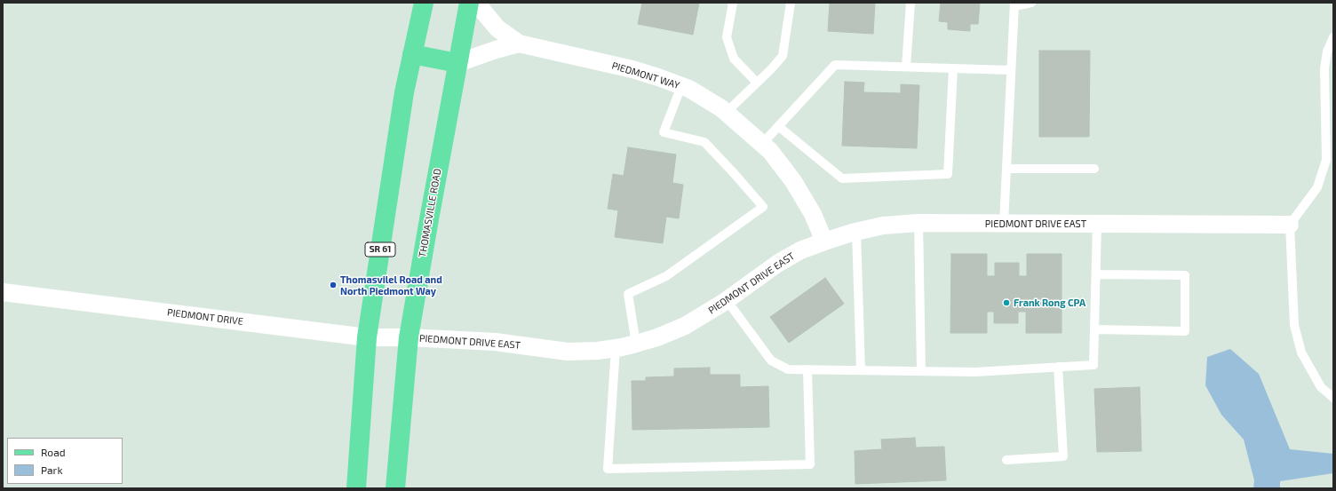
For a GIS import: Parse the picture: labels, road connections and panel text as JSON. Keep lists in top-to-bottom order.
{
  "streets": {
    "main road": ["THOMASVILLE ROAD", "SR 61"],
    "street": ["PIEDMONT WAY", "PIEDMONT DRIVE EAST", "PIEDMONT DRIVE"]
  },
  "crossings": [
    ["PIEDMONT WAY", "PIEDMONT DRIVE EAST"],
    ["THOMASVILLE ROAD", "PIEDMONT DRIVE EAST"],
    ["THOMASVILLE ROAD", "PIEDMONT DRIVE"],
    ["PIEDMONT DRIVE EAST", "PIEDMONT DRIVE"],
    ["SR 61", "PIEDMONT DRIVE"]
  ],
  "places": ["Thomasvilel Road and North Piedmont Way", "Frank Rong CPA"],
  "legend": ["Road", "Park"]
}
